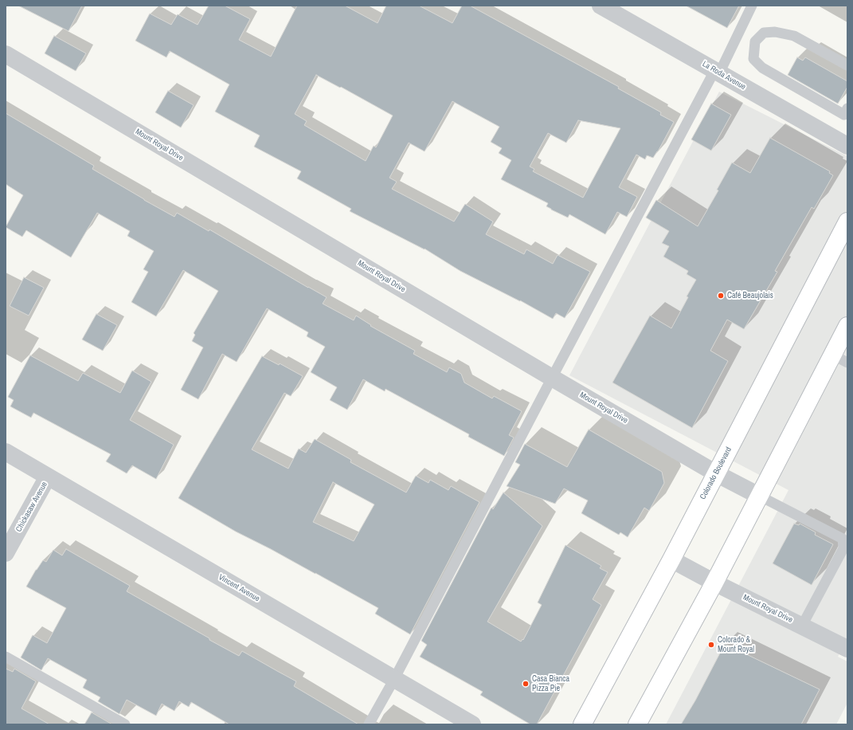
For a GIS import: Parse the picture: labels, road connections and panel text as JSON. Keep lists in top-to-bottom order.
{
  "streets": {
    "main road": ["Colorado Boulevard"],
    "street": [
      "La Roda Avenue",
      "Mount Royal Drive",
      "Chickasaw Avenue",
      "Vincent Avenue"
    ]
  },
  "crossings": [
    ["Mount Royal Drive", "Colorado Boulevard"],
    ["Chickasaw Avenue", "Vincent Avenue"]
  ],
  "places": ["Café Beaujolais", "Colorado & Mount Royal", "Casa Bianca Pizza Pie"]
}
